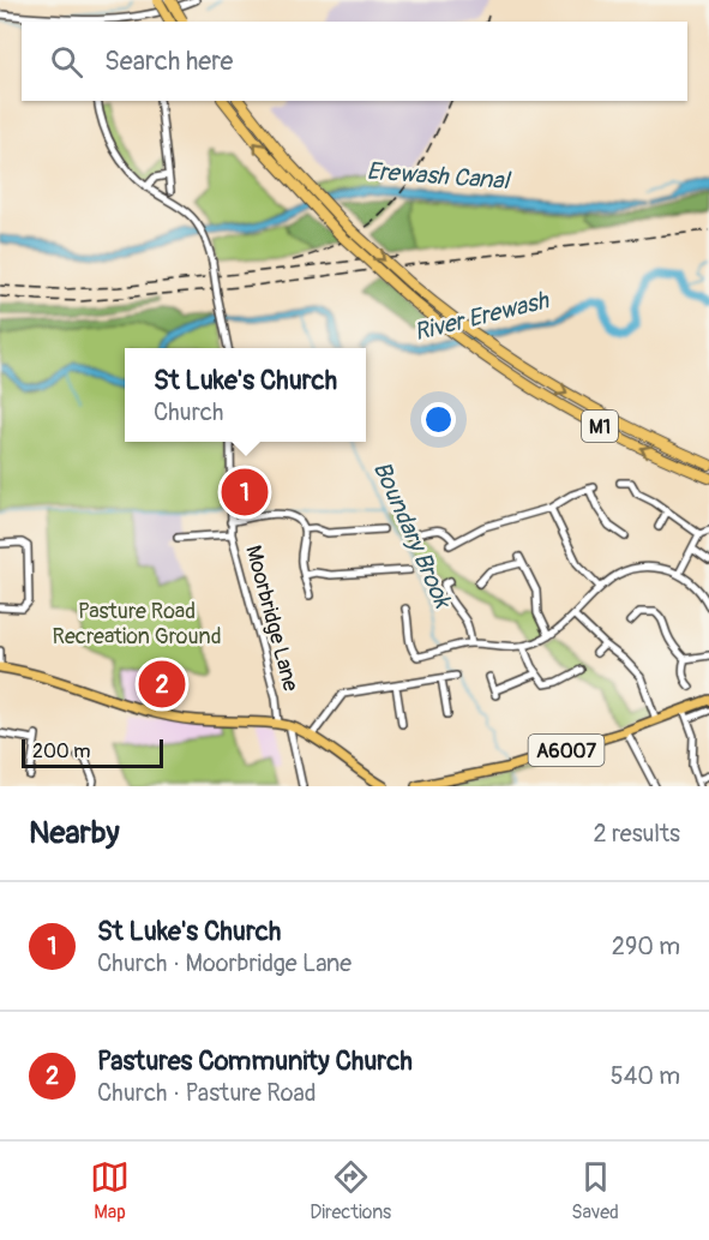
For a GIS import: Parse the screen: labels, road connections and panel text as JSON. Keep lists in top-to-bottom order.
{
  "streets": {
    "highway": ["M1"],
    "main road": ["A6007"],
    "street": ["Moorbridge Lane"]
  },
  "water": ["Erewash Canal", "River Erewash", "Boundary Brook"],
  "parks": ["Pasture Road Recreation Ground"],
  "scale_bar": "200 m",
  "page": {
    "search": "Search here",
    "popup": ["St Luke's Church", "Church"],
    "pins": ["1", "2"],
    "scale": "200 m",
    "heading": ["Nearby", "2 results"],
    "list": [
      {
        "mark": "1",
        "name": "St Luke's Church",
        "note": "Church · Moorbridge Lane",
        "value": "290 m"
      },
      {
        "mark": "2",
        "name": "Pastures Community Church",
        "note": "Church · Pasture Road",
        "value": "540 m"
      }
    ],
    "nav": ["Map", "Directions", "Saved"]
  }
}
